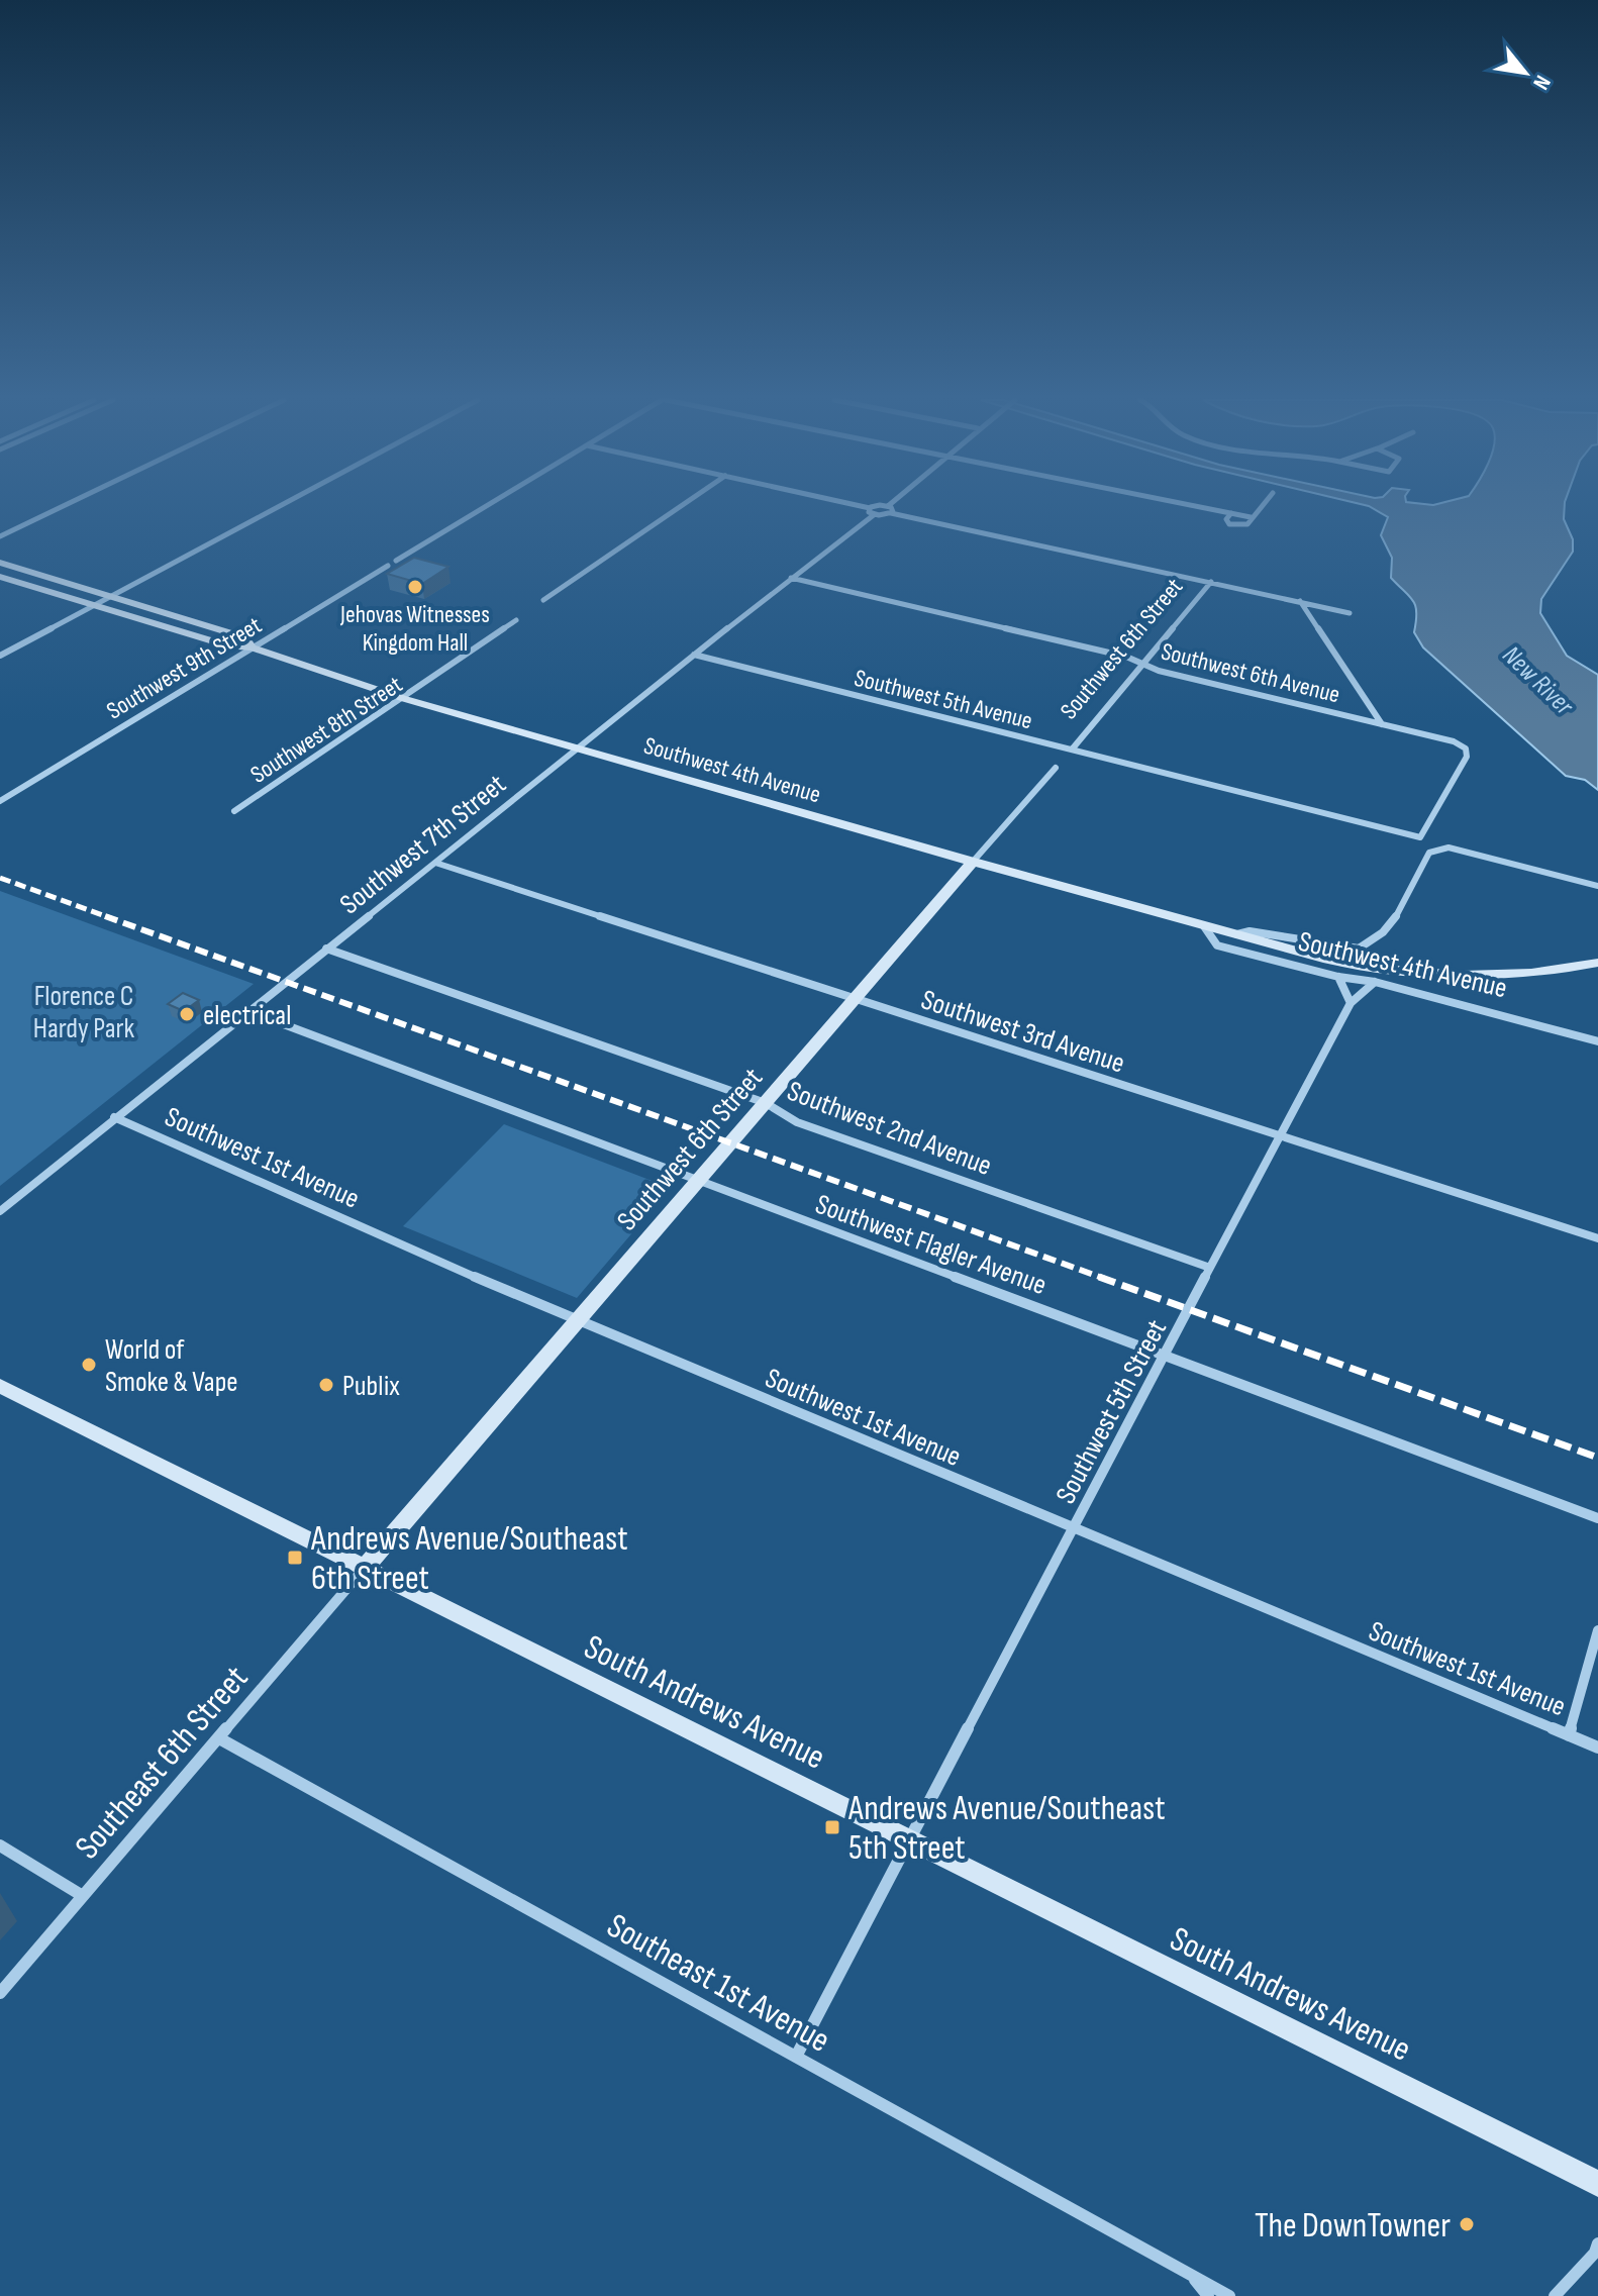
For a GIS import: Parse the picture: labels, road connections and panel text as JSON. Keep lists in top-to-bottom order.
{
  "streets": {
    "main road": ["Southwest 6th Street", "Southwest 4th Avenue", "South Andrews Avenue"],
    "street": [
      "Southwest 9th Street",
      "Southwest 6th Avenue",
      "Southwest 5th Avenue",
      "Southwest 8th Street",
      "Southwest 7th Street",
      "Southwest 3rd Avenue",
      "Southwest 2nd Avenue",
      "Southwest 1st Avenue",
      "Southwest Flagler Avenue",
      "Southwest 5th Street",
      "Southeast 6th Street",
      "Southeast 1st Avenue"
    ]
  },
  "crossings": [
    ["Southwest 6th Street", "Southwest 6th Avenue"],
    ["Southwest 6th Street", "Southwest 5th Avenue"],
    ["Southwest 6th Street", "Southwest 4th Avenue"],
    ["Southwest 6th Street", "Southwest 3rd Avenue"],
    ["Southwest 6th Street", "Southwest 2nd Avenue"],
    ["Southwest 6th Street", "Southwest 1st Avenue"],
    ["Southwest 6th Street", "Southwest Flagler Avenue"],
    ["Southwest 6th Street", "South Andrews Avenue"],
    ["Southwest 6th Street", "Southeast 6th Street"],
    ["Southwest 9th Street", "Southwest 4th Avenue"],
    ["Southwest 6th Avenue", "Southwest 5th Avenue"],
    ["Southwest 6th Avenue", "Southwest 7th Street"],
    ["Southwest 5th Avenue", "Southwest 7th Street"],
    ["Southwest 8th Street", "Southwest 4th Avenue"],
    ["Southwest 4th Avenue", "Southwest 7th Street"],
    ["Southwest 4th Avenue", "Southwest 5th Street"],
    ["Southwest 7th Street", "Southwest 3rd Avenue"],
    ["Southwest 7th Street", "Southwest 2nd Avenue"],
    ["Southwest 7th Street", "Southwest 1st Avenue"],
    ["Southwest 7th Street", "Southwest Flagler Avenue"],
    ["Southwest 3rd Avenue", "Southwest 5th Street"],
    ["Southwest 2nd Avenue", "Southwest 5th Street"],
    ["Southwest 1st Avenue", "Southwest 5th Street"],
    ["Southwest Flagler Avenue", "Southwest 5th Street"],
    ["Southwest 5th Street", "South Andrews Avenue"],
    ["Southwest 5th Street", "Southeast 1st Avenue"],
    ["South Andrews Avenue", "Southeast 6th Street"],
    ["Southeast 6th Street", "Southeast 1st Avenue"]
  ],
  "water": ["New River"],
  "parks": ["Florence C Hardy Park"],
  "places": {
    "other": [
      "Jehovas Witnesses Kingdom Hall",
      "electrical",
      "World of Smoke & Vape",
      "Publix",
      "The DownTowner"
    ],
    "transit": ["Andrews Avenue/Southeast 6th Street", "Andrews Avenue/Southeast 5th Street"]
  },
  "north": "bottom right"
}
